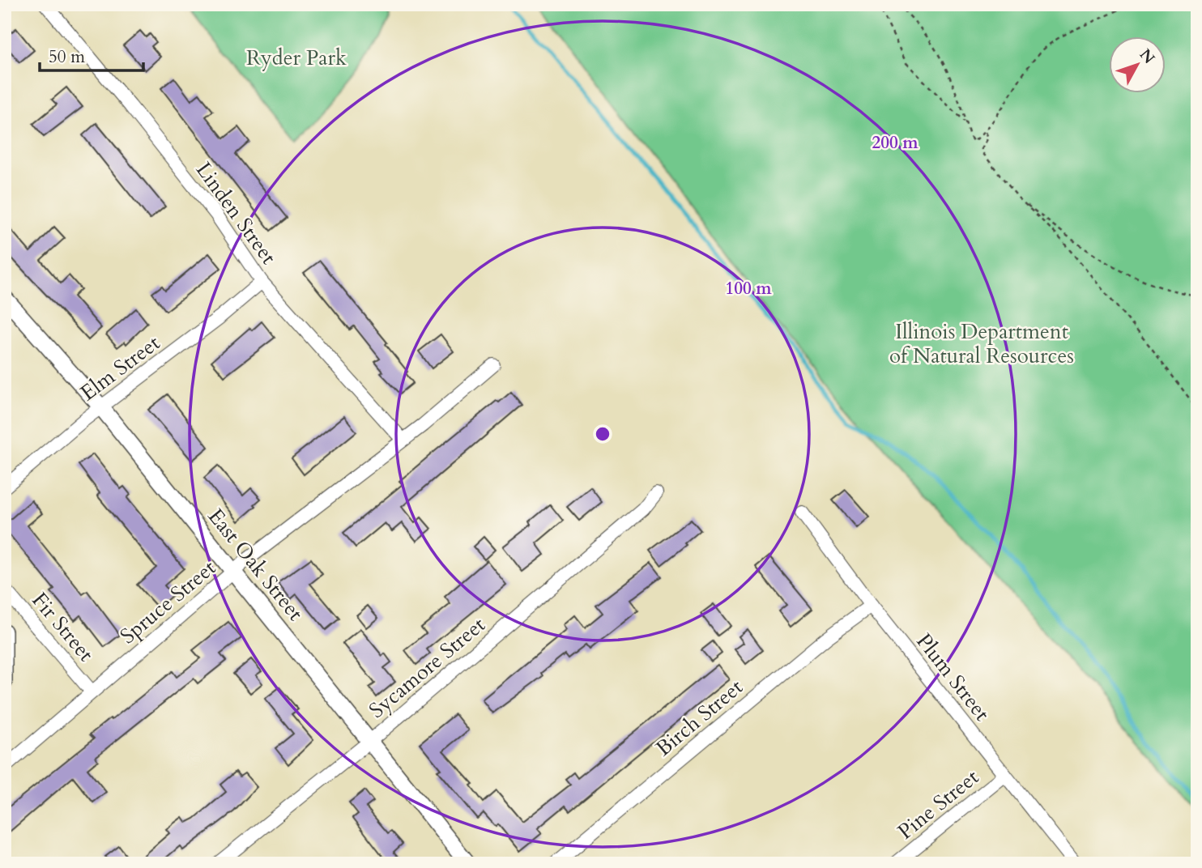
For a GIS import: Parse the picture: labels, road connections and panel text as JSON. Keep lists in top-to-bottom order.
{
  "streets": {
    "street": [
      "Linden Street",
      "Elm Street",
      "East Oak Street",
      "Spruce Street",
      "Fir Street",
      "Sycamore Street",
      "Plum Street",
      "Birch Street",
      "Pine Street"
    ]
  },
  "crossings": [
    ["Linden Street", "Elm Street"],
    ["Linden Street", "Spruce Street"],
    ["Elm Street", "East Oak Street"],
    ["East Oak Street", "Spruce Street"],
    ["East Oak Street", "Sycamore Street"],
    ["Spruce Street", "Fir Street"],
    ["Plum Street", "Birch Street"],
    ["Plum Street", "Pine Street"]
  ],
  "parks": ["Ryder Park", "Illinois Department of Natural Resources"],
  "scale_bar": "50 m",
  "north": "top right",
  "rings": ["200 m", "100 m"]
}
